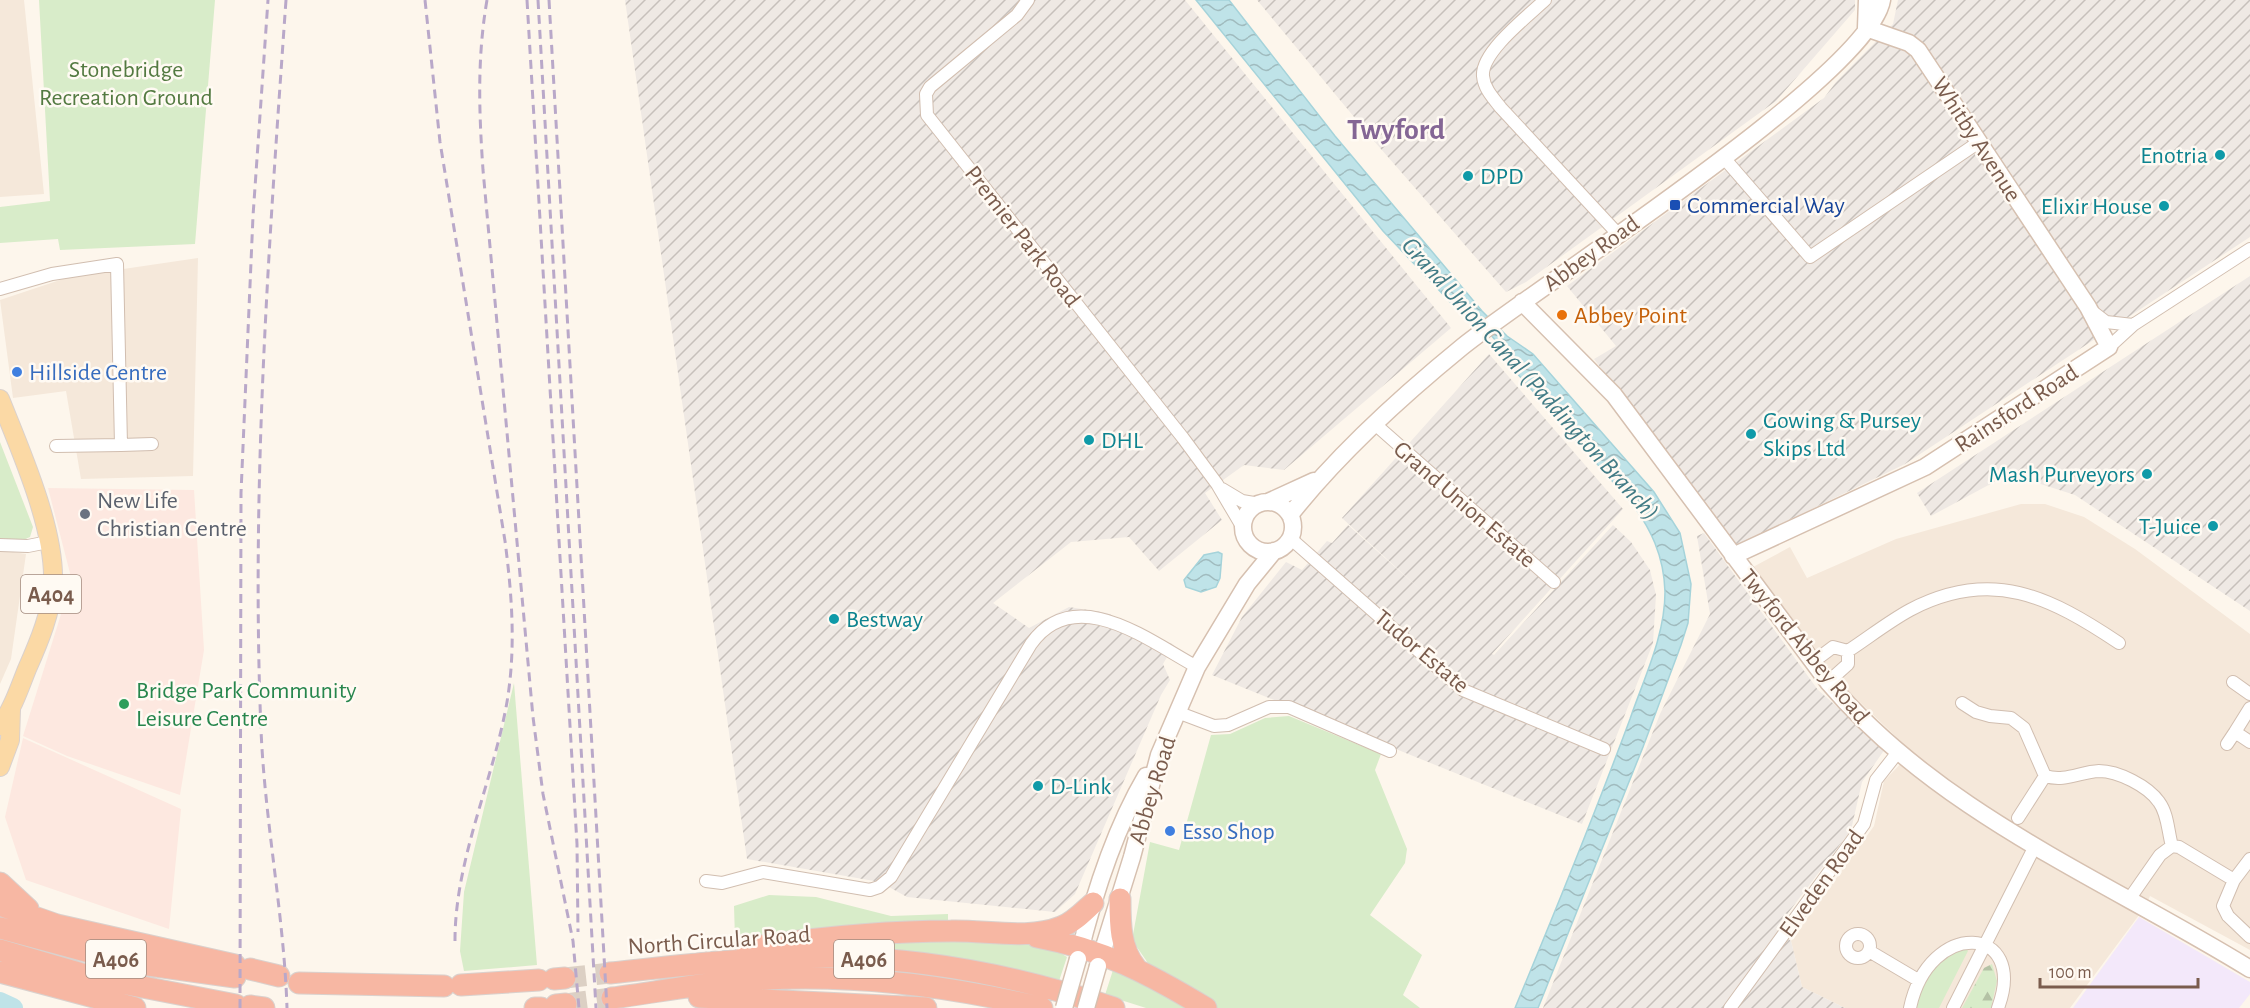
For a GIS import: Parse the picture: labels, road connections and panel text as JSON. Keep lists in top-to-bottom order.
{
  "streets": {
    "highway": ["North Circular Road", "A406"],
    "main road": ["A404"],
    "street": [
      "Whitby Avenue",
      "Premier Park Road",
      "Abbey Road",
      "Rainsford Road",
      "Grand Union Estate",
      "Twyford Abbey Road",
      "Tudor Estate",
      "Elveden Road"
    ]
  },
  "crossings": [
    ["Whitby Avenue", "Abbey Road"],
    ["Whitby Avenue", "Rainsford Road"],
    ["Premier Park Road", "Abbey Road"],
    ["Premier Park Road", "Tudor Estate"],
    ["Abbey Road", "Grand Union Estate"],
    ["Abbey Road", "Twyford Abbey Road"],
    ["Abbey Road", "Tudor Estate"],
    ["Rainsford Road", "Twyford Abbey Road"],
    ["Twyford Abbey Road", "Elveden Road"]
  ],
  "districts": ["Twyford"],
  "water": ["Grand Union Canal (Paddington Branch)"],
  "parks": ["Stonebridge Recreation Ground"],
  "places": {
    "other": [
      "Enotria",
      "DPD",
      "Elixir House",
      "Abbey Point",
      "Hillside Centre",
      "Gowing & Pursey Skips Ltd",
      "DHL",
      "Mash Purveyors",
      "New Life Christian Centre",
      "T-Juice",
      "Bestway",
      "Bridge Park Community Leisure Centre",
      "D-Link",
      "Esso Shop"
    ],
    "transit": ["Commercial Way"]
  },
  "scale_bar": "100 m"
}
